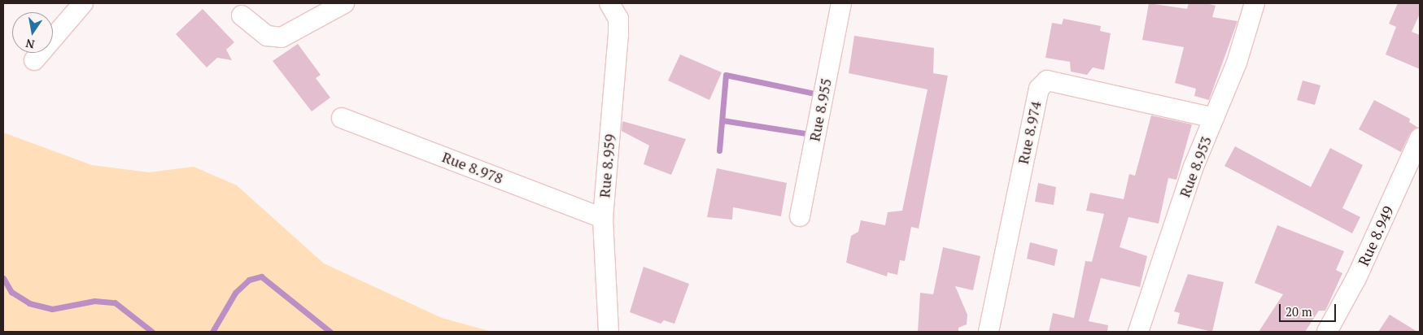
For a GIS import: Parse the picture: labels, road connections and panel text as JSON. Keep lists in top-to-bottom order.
{
  "streets": {
    "street": [
      "Rue 8.955",
      "Rue 8.974",
      "Rue 8.959",
      "Rue 8.953",
      "Rue 8.978",
      "Rue 8.949"
    ]
  },
  "crossings": [
    ["Rue 8.974", "Rue 8.953"],
    ["Rue 8.959", "Rue 8.978"]
  ],
  "scale_bar": "20 m",
  "north": "bottom"
}
